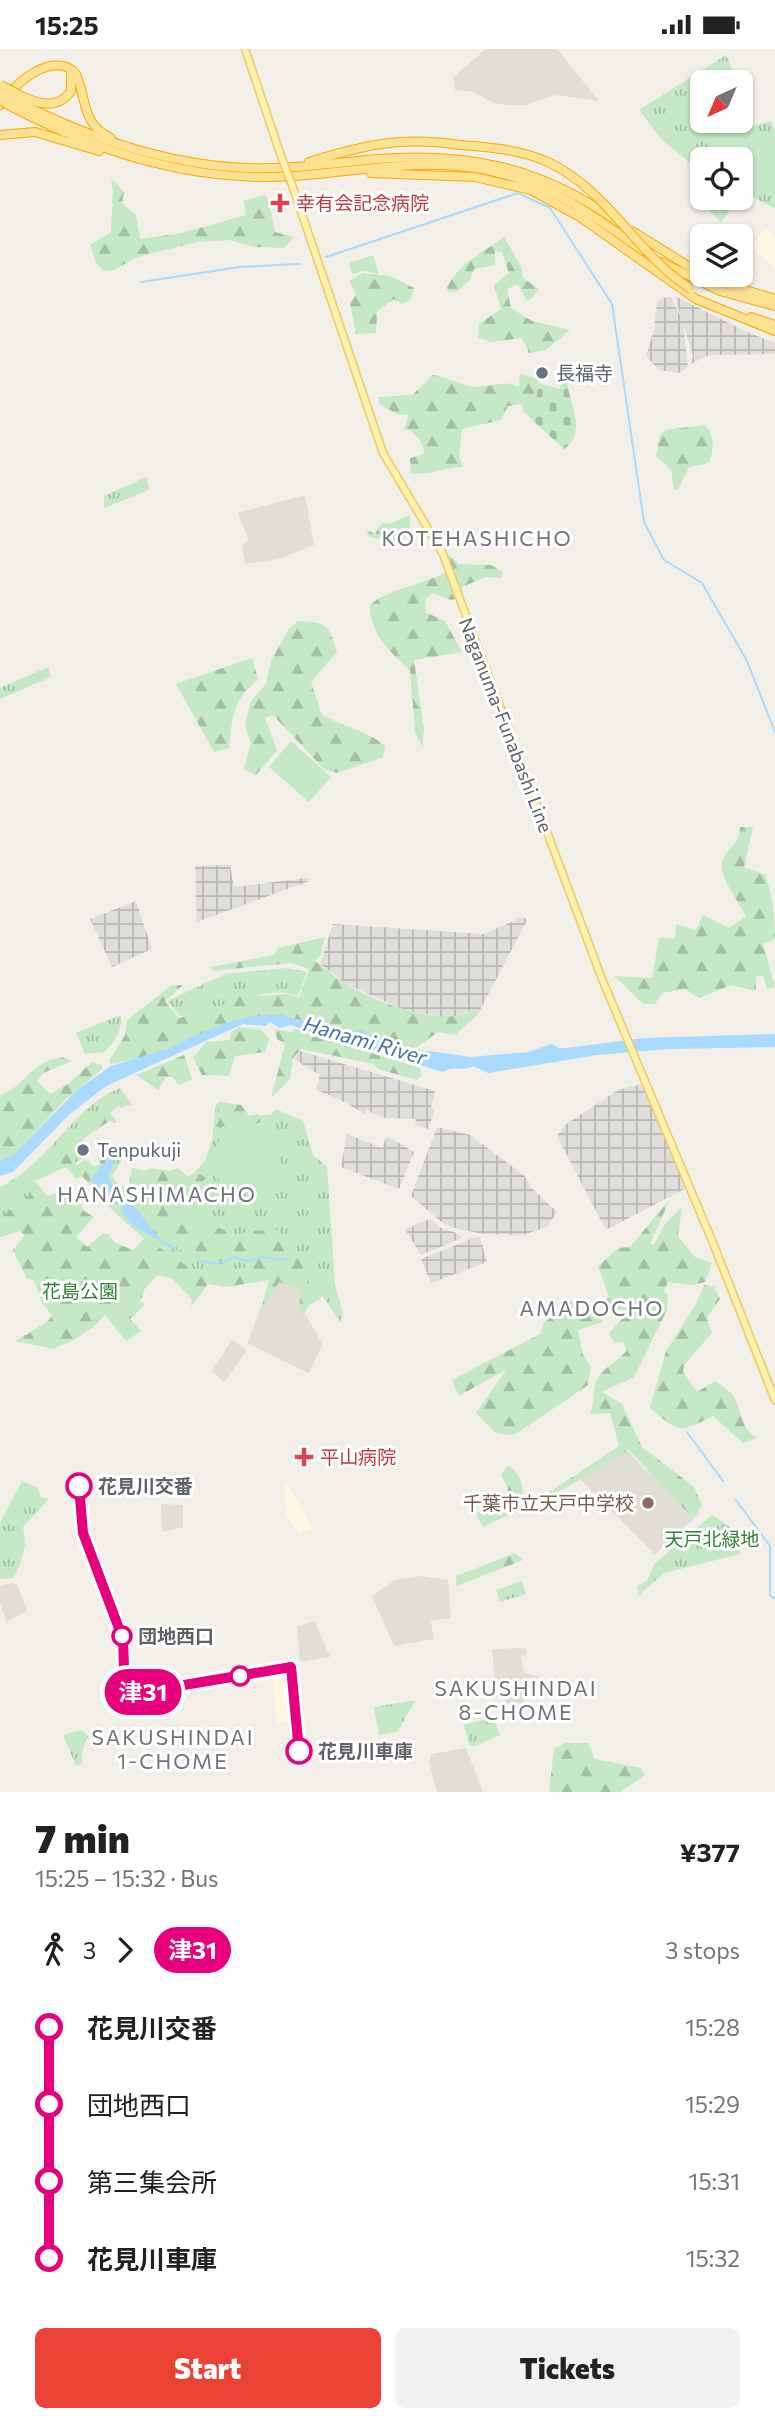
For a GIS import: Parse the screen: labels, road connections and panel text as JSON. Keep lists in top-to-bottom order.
{
  "streets": {
    "main road": ["Naganuma-Funabashi Line"]
  },
  "districts": [
    "KOTEHASHICHO",
    "HANASHIMACHO",
    "AMADOCHO",
    "SAKUSHINDAI 8-CHOME",
    "SAKUSHINDAI 1-CHOME"
  ],
  "water": ["Hanami River"],
  "parks": ["花島公園", "天戸北緑地"],
  "places": {
    "health": ["幸有会記念病院", "平山病院"],
    "other": [
      "長福寺",
      "Tenpukuji",
      "花見川交番",
      "千葉市立天戸中学校",
      "団地西口",
      "花見川車庫"
    ]
  },
  "lines": ["bus line 津31"],
  "north": "bottom left",
  "page": {
    "status": "15:25",
    "on_map": "津31",
    "heading": ["7 min", "15:25 – 15:32 · Bus", "¥377"],
    "legs": ["3", "津31", "3 stops"],
    "list": [
      {
        "name": "花見川交番",
        "value": "15:28"
      },
      {
        "name": "団地西口",
        "value": "15:29"
      },
      {
        "name": "第三集会所",
        "value": "15:31"
      },
      {
        "name": "花見川車庫",
        "value": "15:32"
      }
    ],
    "buttons": ["Start", "Tickets"]
  }
}
